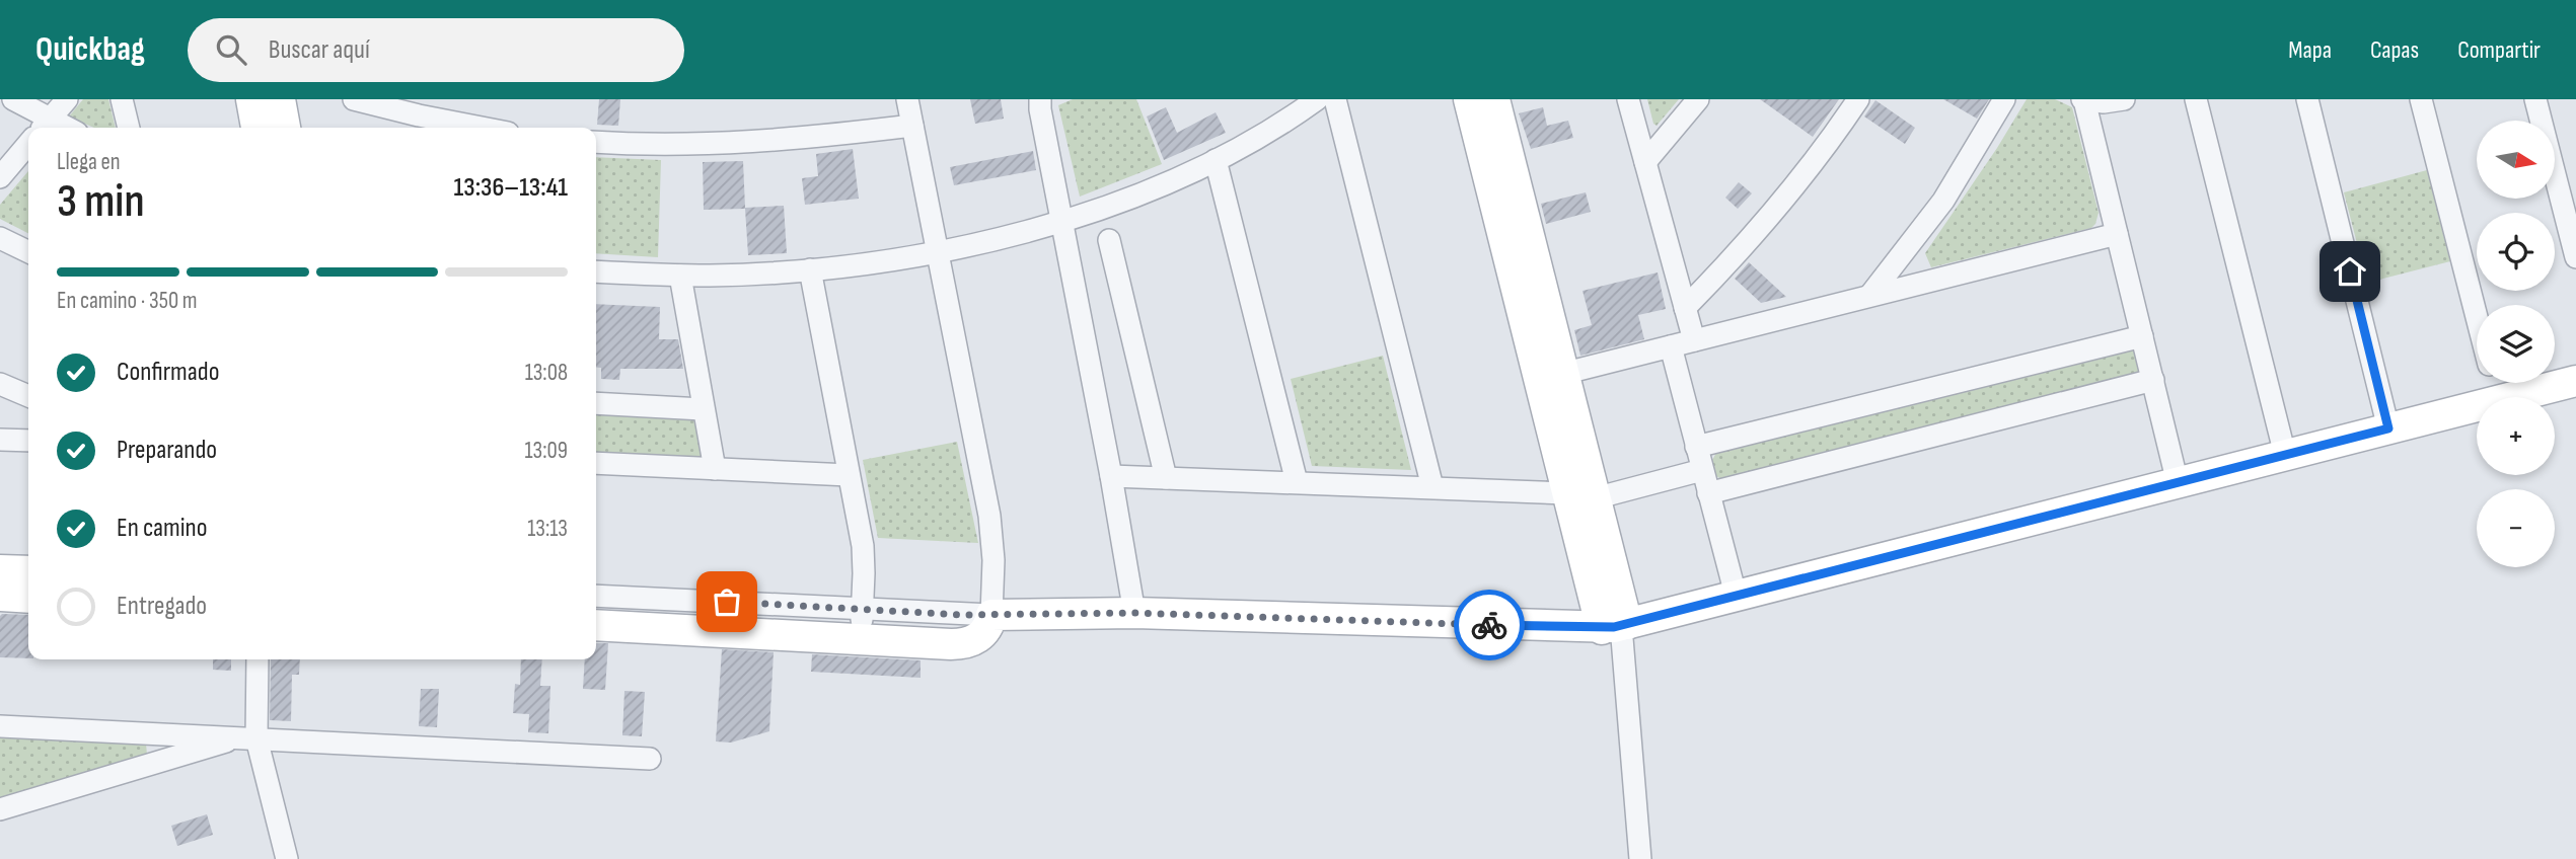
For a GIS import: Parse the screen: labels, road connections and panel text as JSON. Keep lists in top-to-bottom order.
{
  "north": "right",
  "page": {
    "header": "Quickbag",
    "search": "Buscar aquí",
    "nav": ["Mapa", "Capas", "Compartir"],
    "map_buttons": ["+", "−"],
    "heading": ["3 min", "Llega en", "13:36–13:41"],
    "bar": "En camino · 350 m",
    "list": [
      ["Confirmado", "13:08"],
      ["Preparando", "13:09"],
      ["En camino", "13:13"],
      "Entregado"
    ]
  }
}
